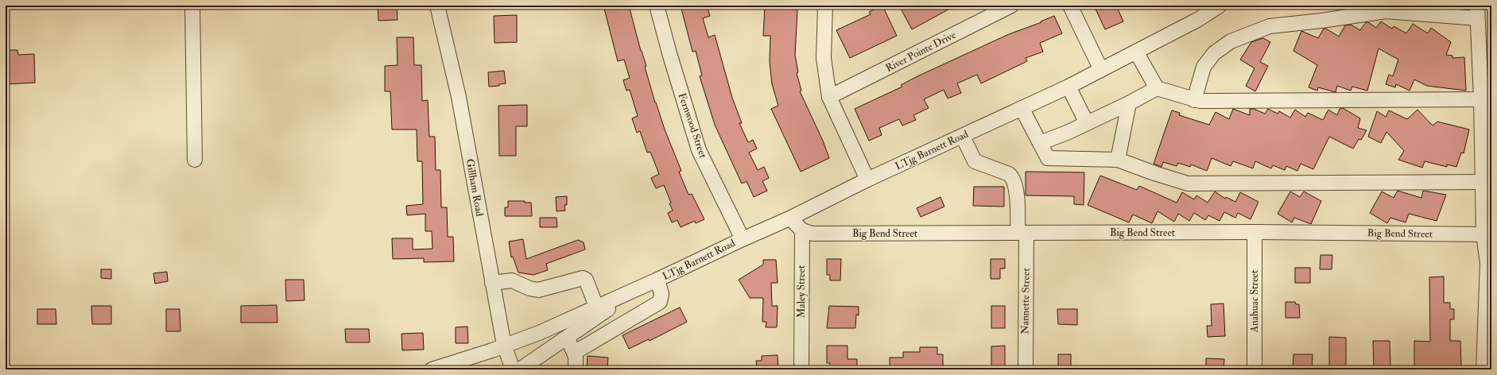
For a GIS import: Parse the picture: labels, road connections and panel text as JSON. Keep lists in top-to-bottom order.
{
  "streets": {
    "street": [
      "River Pointe Drive",
      "Fernwood Street",
      "LTjg Barnett Road",
      "Gillham Road",
      "Big Bend Street",
      "Maley Street",
      "Nannette Street",
      "Anahuac Street"
    ]
  },
  "crossings": [
    ["Fernwood Street", "LTjg Barnett Road"],
    ["LTjg Barnett Road", "Gillham Road"],
    ["LTjg Barnett Road", "Nannette Street"],
    ["Big Bend Street", "Maley Street"],
    ["Big Bend Street", "Nannette Street"],
    ["Big Bend Street", "Anahuac Street"]
  ]
}
